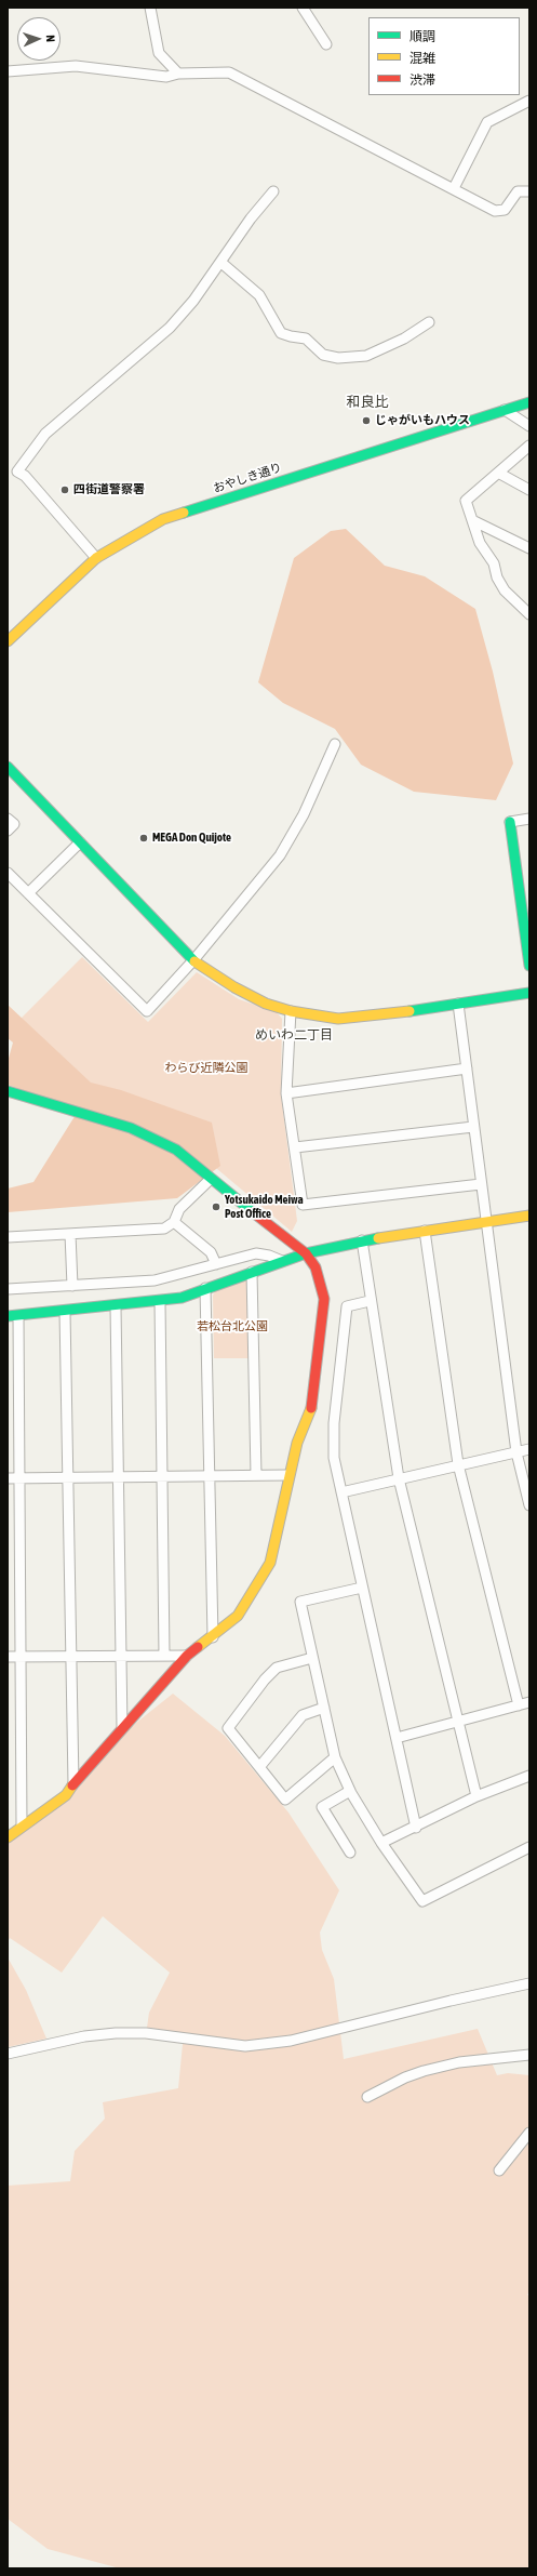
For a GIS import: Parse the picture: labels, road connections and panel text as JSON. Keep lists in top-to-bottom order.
{
  "streets": {
    "street": ["おやしき通り"]
  },
  "districts": ["和良比", "めいわ二丁目"],
  "parks": ["わらび近隣公園", "若松台北公園"],
  "places": [
    "じゃがいもハウス",
    "四街道警察署",
    "MEGA Don Quijote",
    "Yotsukaido Meiwa Post Office"
  ],
  "legend": ["順調", "混雑", "渋滞"],
  "north": "right"
}
